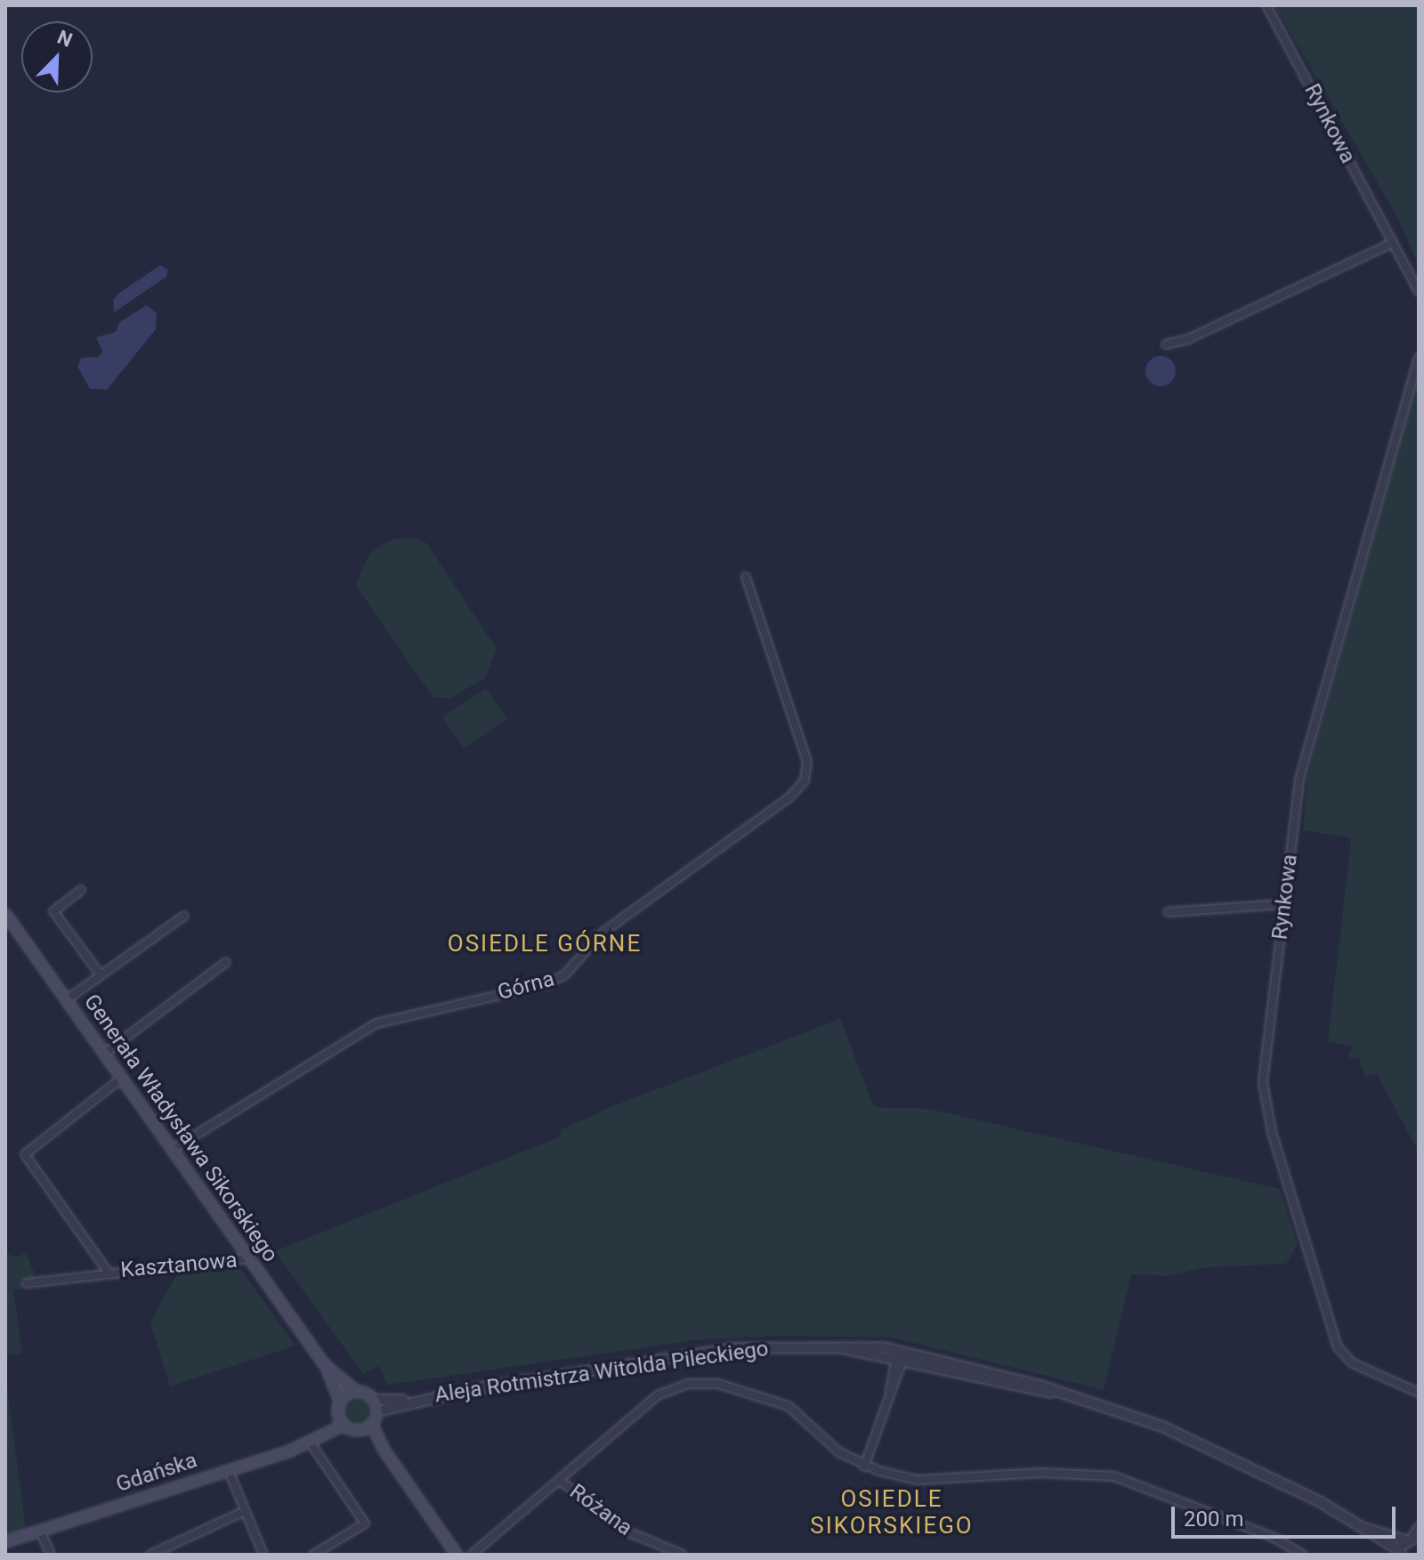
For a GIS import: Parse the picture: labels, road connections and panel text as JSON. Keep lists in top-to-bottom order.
{
  "streets": {
    "main road": ["Generała Władysława Sikorskiego", "Gdańska"],
    "street": [
      "Rynkowa",
      "Górna",
      "Kasztanowa",
      "Aleja Rotmistrza Witolda Pileckiego",
      "Różana"
    ]
  },
  "crossings": [
    ["Górna", "Generała Władysława Sikorskiego"],
    ["Generała Władysława Sikorskiego", "Kasztanowa"],
    ["Generała Władysława Sikorskiego", "Aleja Rotmistrza Witolda Pileckiego"],
    ["Generała Władysława Sikorskiego", "Gdańska"],
    ["Aleja Rotmistrza Witolda Pileckiego", "Gdańska"]
  ],
  "districts": ["OSIEDLE GÓRNE", "OSIEDLE SIKORSKIEGO"],
  "scale_bar": "200 m",
  "north": "top right"
}
